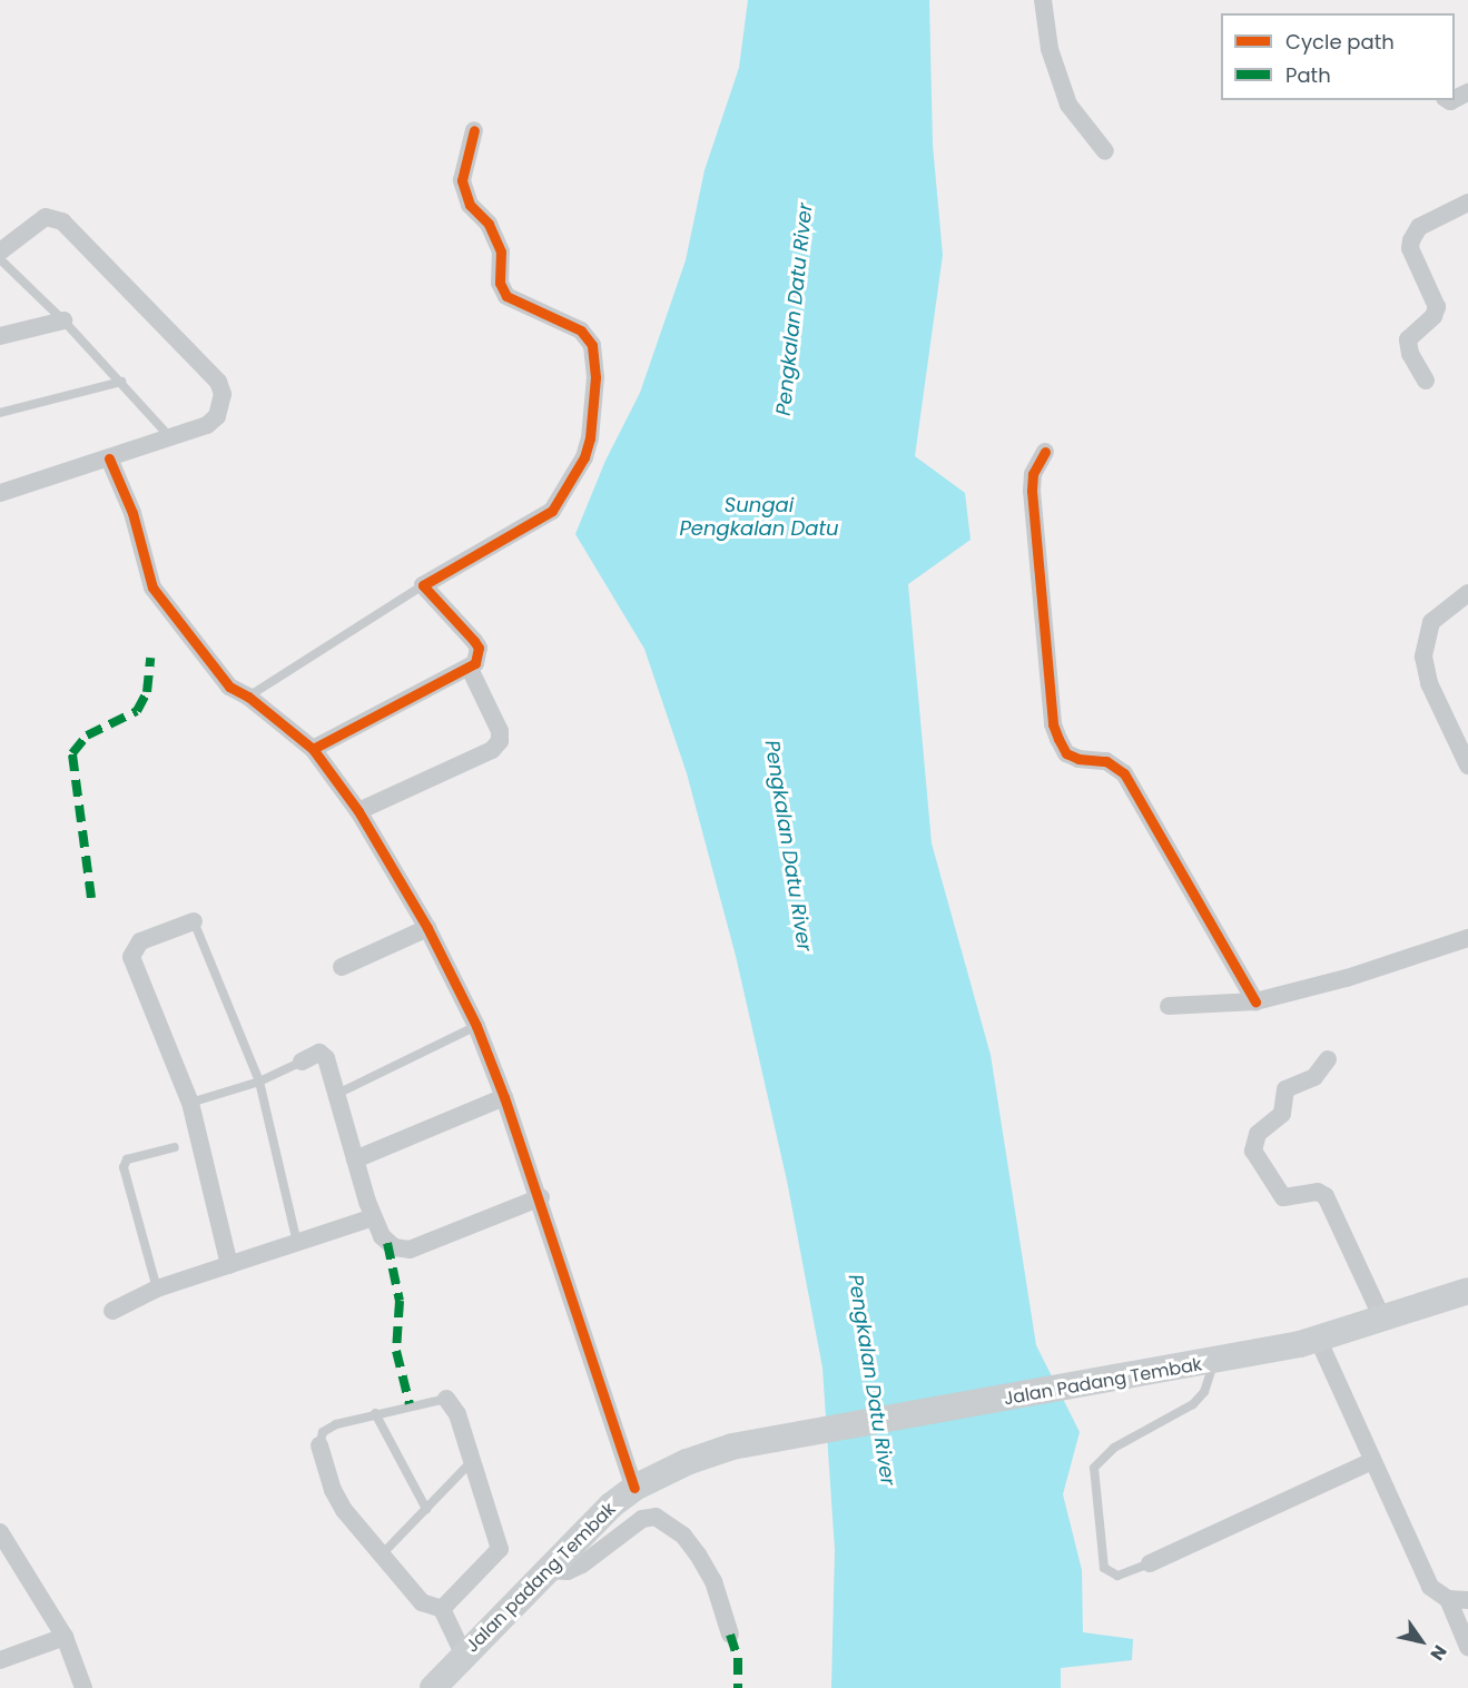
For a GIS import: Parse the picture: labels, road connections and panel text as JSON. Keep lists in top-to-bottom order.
{
  "streets": {
    "main road": ["Jalan Padang Tembak", "Jalan padang Tembak"]
  },
  "crossings": [
    ["Jalan Padang Tembak", "Jalan padang Tembak"]
  ],
  "water": ["Pengkalan Datu River", "Sungai Pengkalan Datu"],
  "legend": ["Cycle path", "Path"],
  "north": "bottom right"
}
